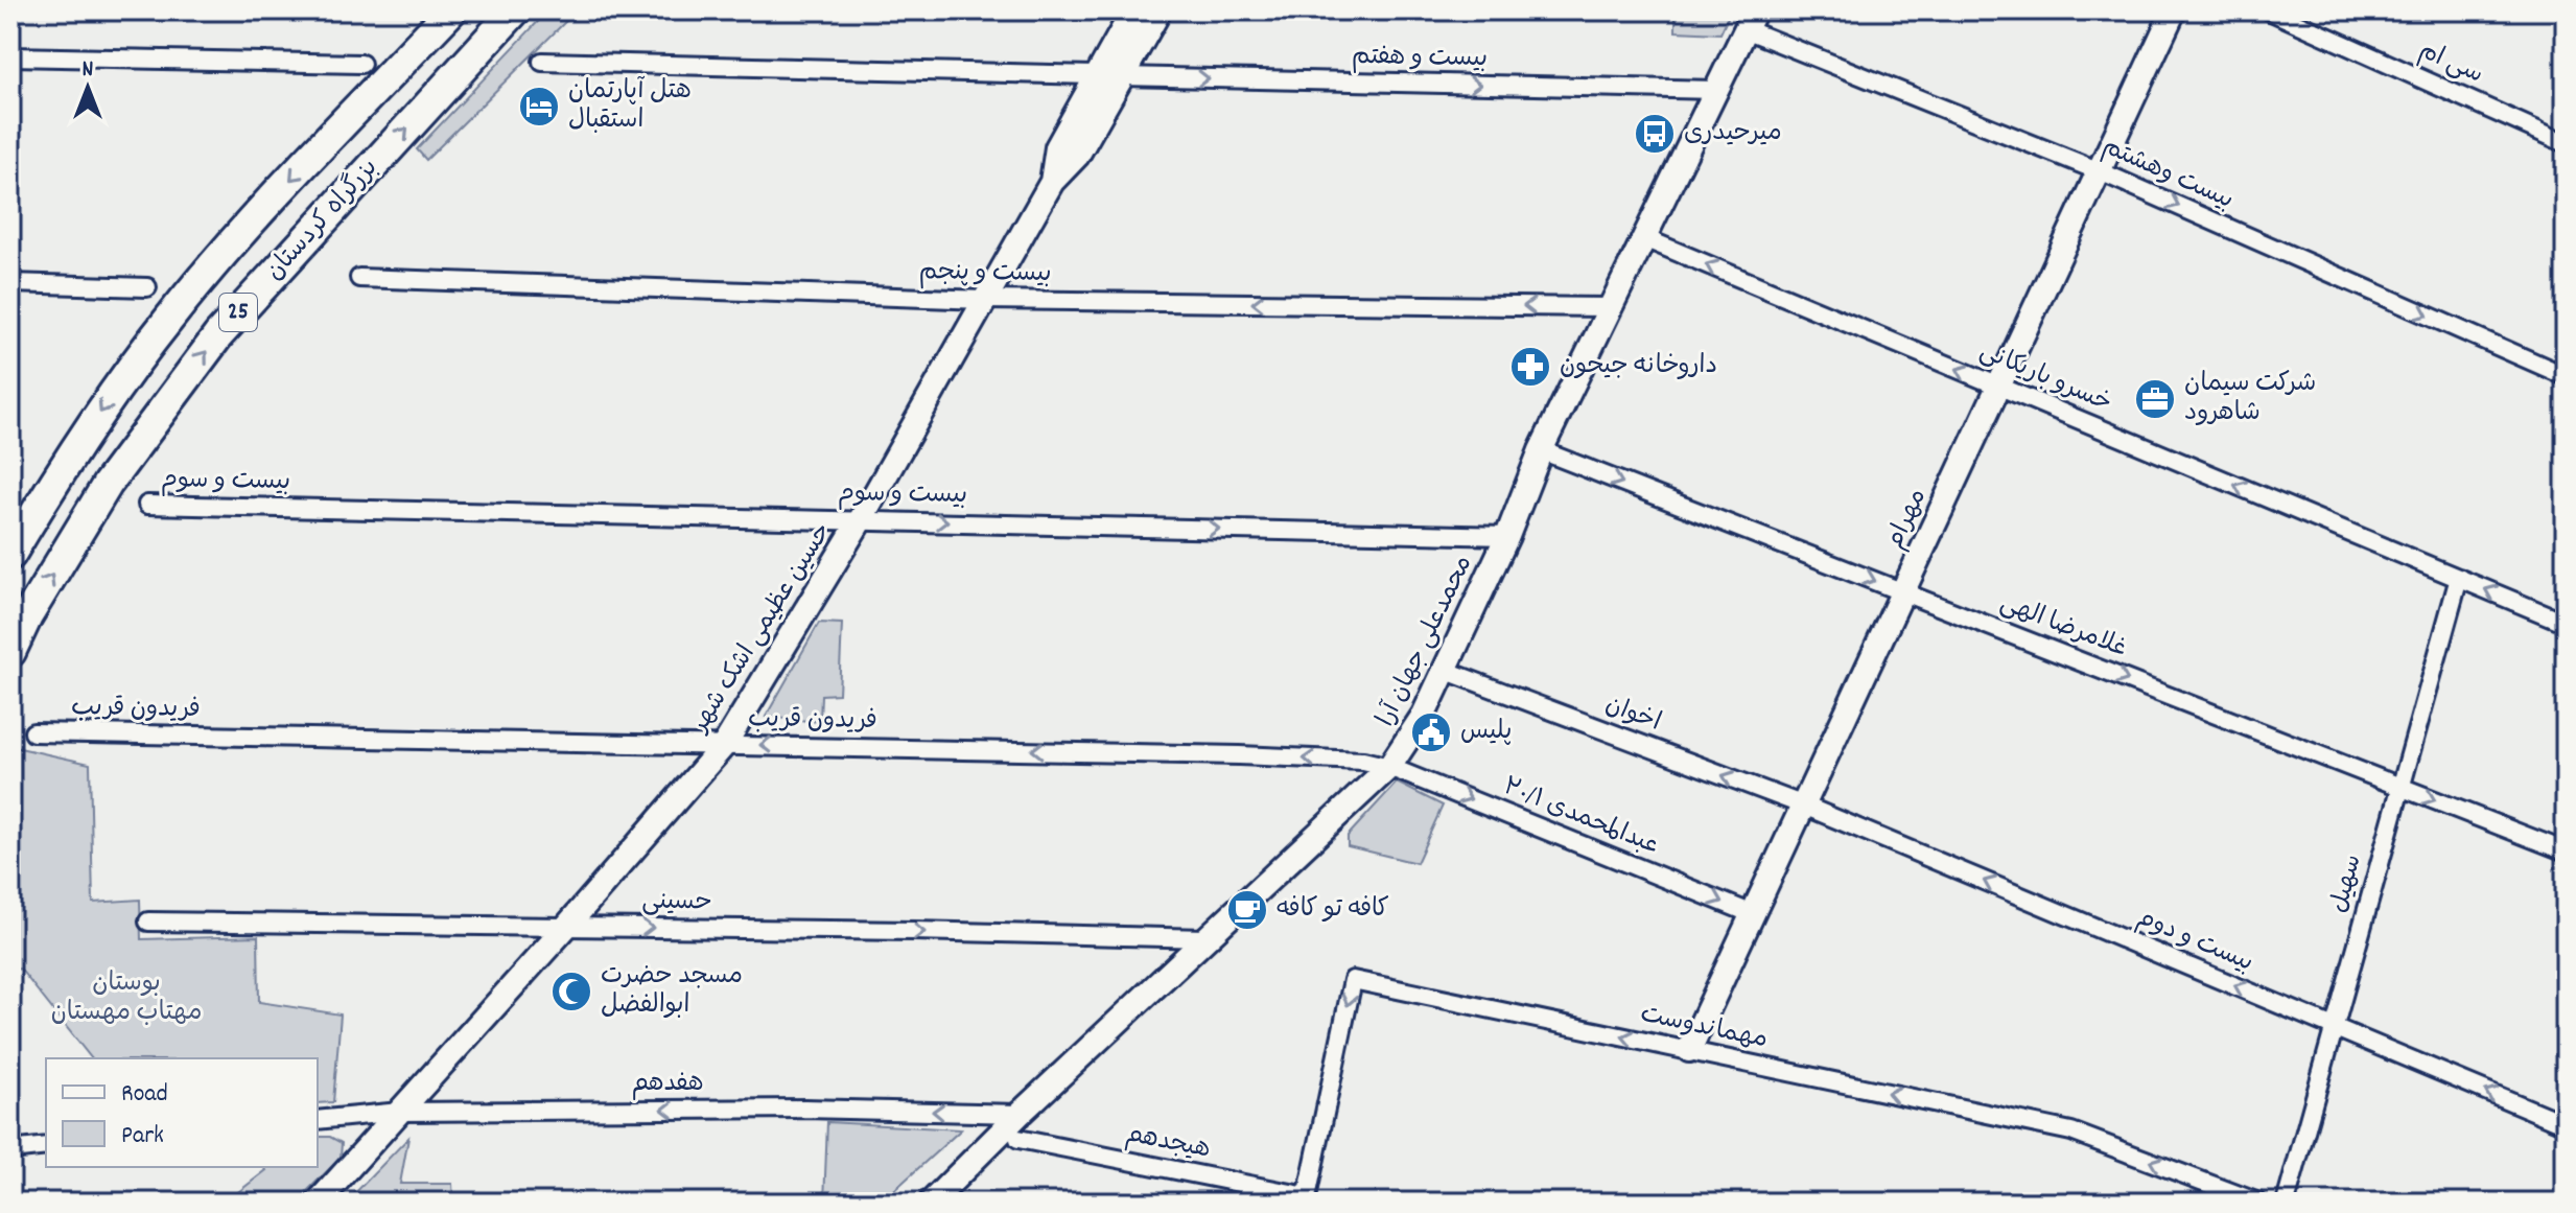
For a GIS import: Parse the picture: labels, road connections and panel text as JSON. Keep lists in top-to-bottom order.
{
  "streets": {
    "highway": ["بزرگراه کردستان", "25"],
    "street": [
      "بیست و هفتم",
      "سی ام",
      "بیست وهشتم",
      "بیست و پنجم",
      "خسرو باریکانی",
      "بیست و سوم",
      "مهرام",
      "غلامرضا الهی",
      "حسین عظیمی اشک شهر",
      "محمدعلی جهان آرا",
      "فریدون قریب",
      "اخوان",
      "عبدالمحمدی ۲۰/۱",
      "سهیل",
      "حسینی",
      "بیست و دوم",
      "مهماندوست",
      "هفدهم",
      "هیجدهم"
    ]
  },
  "crossings": [
    ["بیست و هفتم", "حسین عظیمی اشک شهر"],
    ["بیست و هفتم", "محمدعلی جهان آرا"],
    ["بیست وهشتم", "مهرام"],
    ["بیست وهشتم", "محمدعلی جهان آرا"],
    ["بیست و پنجم", "حسین عظیمی اشک شهر"],
    ["بیست و پنجم", "محمدعلی جهان آرا"],
    ["خسرو باریکانی", "مهرام"],
    ["خسرو باریکانی", "محمدعلی جهان آرا"],
    ["خسرو باریکانی", "سهیل"],
    ["بیست و سوم", "حسین عظیمی اشک شهر"],
    ["بیست و سوم", "محمدعلی جهان آرا"],
    ["مهرام", "غلامرضا الهی"],
    ["مهرام", "اخوان"],
    ["مهرام", "عبدالمحمدی ۲۰/۱"],
    ["مهرام", "بیست و دوم"],
    ["مهرام", "مهماندوست"],
    ["غلامرضا الهی", "محمدعلی جهان آرا"],
    ["غلامرضا الهی", "سهیل"],
    ["حسین عظیمی اشک شهر", "فریدون قریب"],
    ["حسین عظیمی اشک شهر", "حسینی"],
    ["حسین عظیمی اشک شهر", "هفدهم"],
    ["محمدعلی جهان آرا", "فریدون قریب"],
    ["محمدعلی جهان آرا", "اخوان"],
    ["محمدعلی جهان آرا", "عبدالمحمدی ۲۰/۱"],
    ["محمدعلی جهان آرا", "حسینی"],
    ["محمدعلی جهان آرا", "هفدهم"],
    ["فریدون قریب", "عبدالمحمدی ۲۰/۱"],
    ["اخوان", "بیست و دوم"],
    ["سهیل", "بیست و دوم"],
    ["مهماندوست", "هیجدهم"]
  ],
  "one_way": [
    "بیست و هفتم",
    "بیست وهشتم",
    "بیست و پنجم",
    "خسرو باریکانی",
    "بیست و سوم",
    "غلامرضا الهی",
    "فریدون قریب",
    "اخوان",
    "عبدالمحمدی ۲۰/۱",
    "حسینی",
    "بیست و دوم",
    "مهماندوست",
    "هفدهم"
  ],
  "parks": ["بوستان مهتاب مهستان"],
  "places": {
    "hotel": ["هتل آپارتمان استقبال"],
    "bus stop": ["میرحیدری"],
    "pharmacy": ["داروخانه جیحون"],
    "office": ["شرکت سیمان شاهرود"],
    "public building": ["پلیس"],
    "cafe": ["کافه تو کافه"],
    "mosque": ["مسجد حضرت ابوالفضل"]
  },
  "legend": ["Road", "Park"],
  "north": "top"
}
